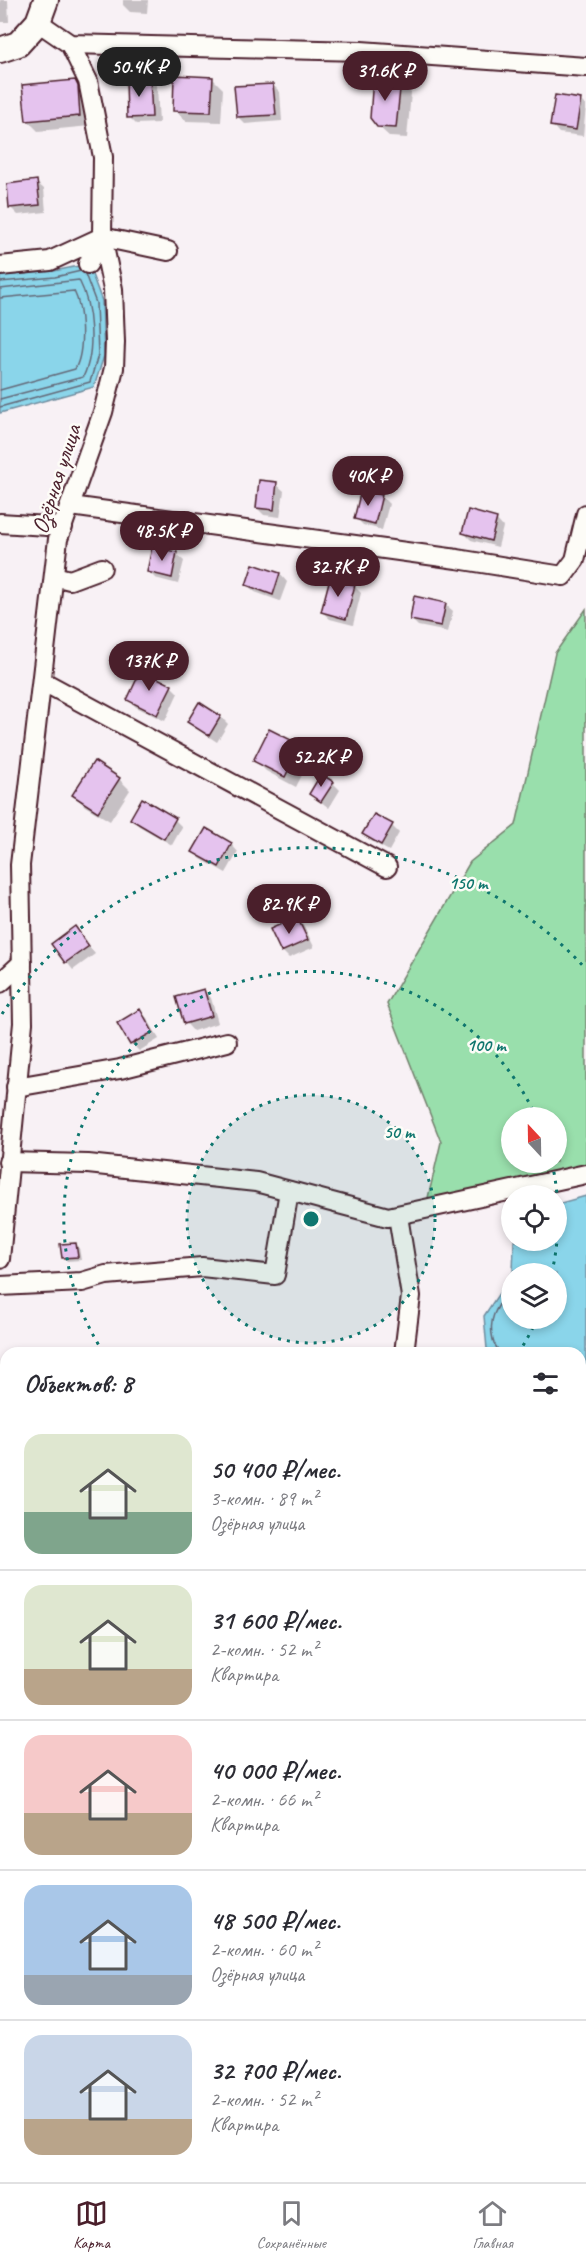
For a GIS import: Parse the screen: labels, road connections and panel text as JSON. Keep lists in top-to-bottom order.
{
  "streets": {
    "street": ["Озёрная улица"]
  },
  "north": "top",
  "page": {
    "price": [
      "50.4K ₽",
      "31.6K ₽",
      "40K ₽",
      "48.5K ₽",
      "32.7K ₽",
      "137K ₽",
      "52.2K ₽",
      "82.9K ₽"
    ],
    "heading": "Объектов: 8",
    "list": [
      {
        "name": "50 400 ₽/мес.",
        "note": "3-комн. · 89 m² · Озёрная улица"
      },
      {
        "name": "31 600 ₽/мес.",
        "note": "2-комн. · 52 m² · Квартира"
      },
      {
        "name": "40 000 ₽/мес.",
        "note": "2-комн. · 66 m² · Квартира"
      },
      {
        "name": "48 500 ₽/мес.",
        "note": "2-комн. · 60 m² · Озёрная улица"
      },
      {
        "name": "32 700 ₽/мес.",
        "note": "2-комн. · 52 m² · Квартира"
      }
    ],
    "tabs": ["Карта", "Сохранённые", "Главная"]
  },
  "rings": ["150 m", "100 m", "50 m"]
}
